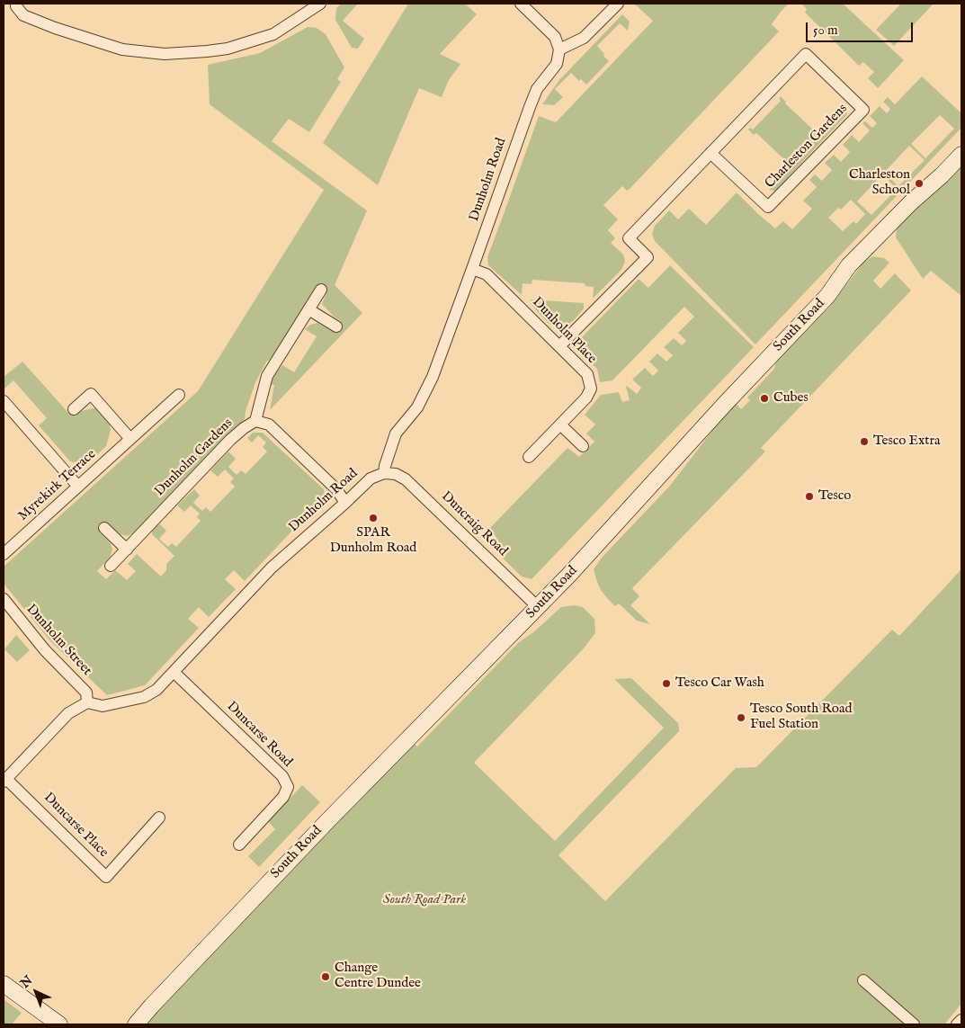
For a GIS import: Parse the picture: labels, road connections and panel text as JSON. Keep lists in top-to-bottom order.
{
  "streets": {
    "street": [
      "Charleston Gardens",
      "Dunholm Road",
      "South Road",
      "Dunholm Place",
      "Dunholm Gardens",
      "Myrekirk Terrace",
      "Duncraig Road",
      "Dunholm Street",
      "Duncarse Road",
      "Duncarse Place"
    ]
  },
  "crossings": [
    ["Charleston Gardens", "Dunholm Place"],
    ["Dunholm Road", "Dunholm Place"],
    ["Dunholm Road", "Dunholm Gardens"],
    ["Dunholm Road", "Duncraig Road"],
    ["Dunholm Road", "Dunholm Street"],
    ["Dunholm Road", "Duncarse Road"],
    ["South Road", "Duncraig Road"]
  ],
  "parks": ["South Road Park"],
  "places": [
    "Charleston School",
    "Cubes",
    "Tesco Extra",
    "Tesco",
    "SPAR Dunholm Road",
    "Tesco Car Wash",
    "Tesco South Road Fuel Station",
    "Change Centre Dundee"
  ],
  "scale_bar": "50 m",
  "north": "top left"
}
